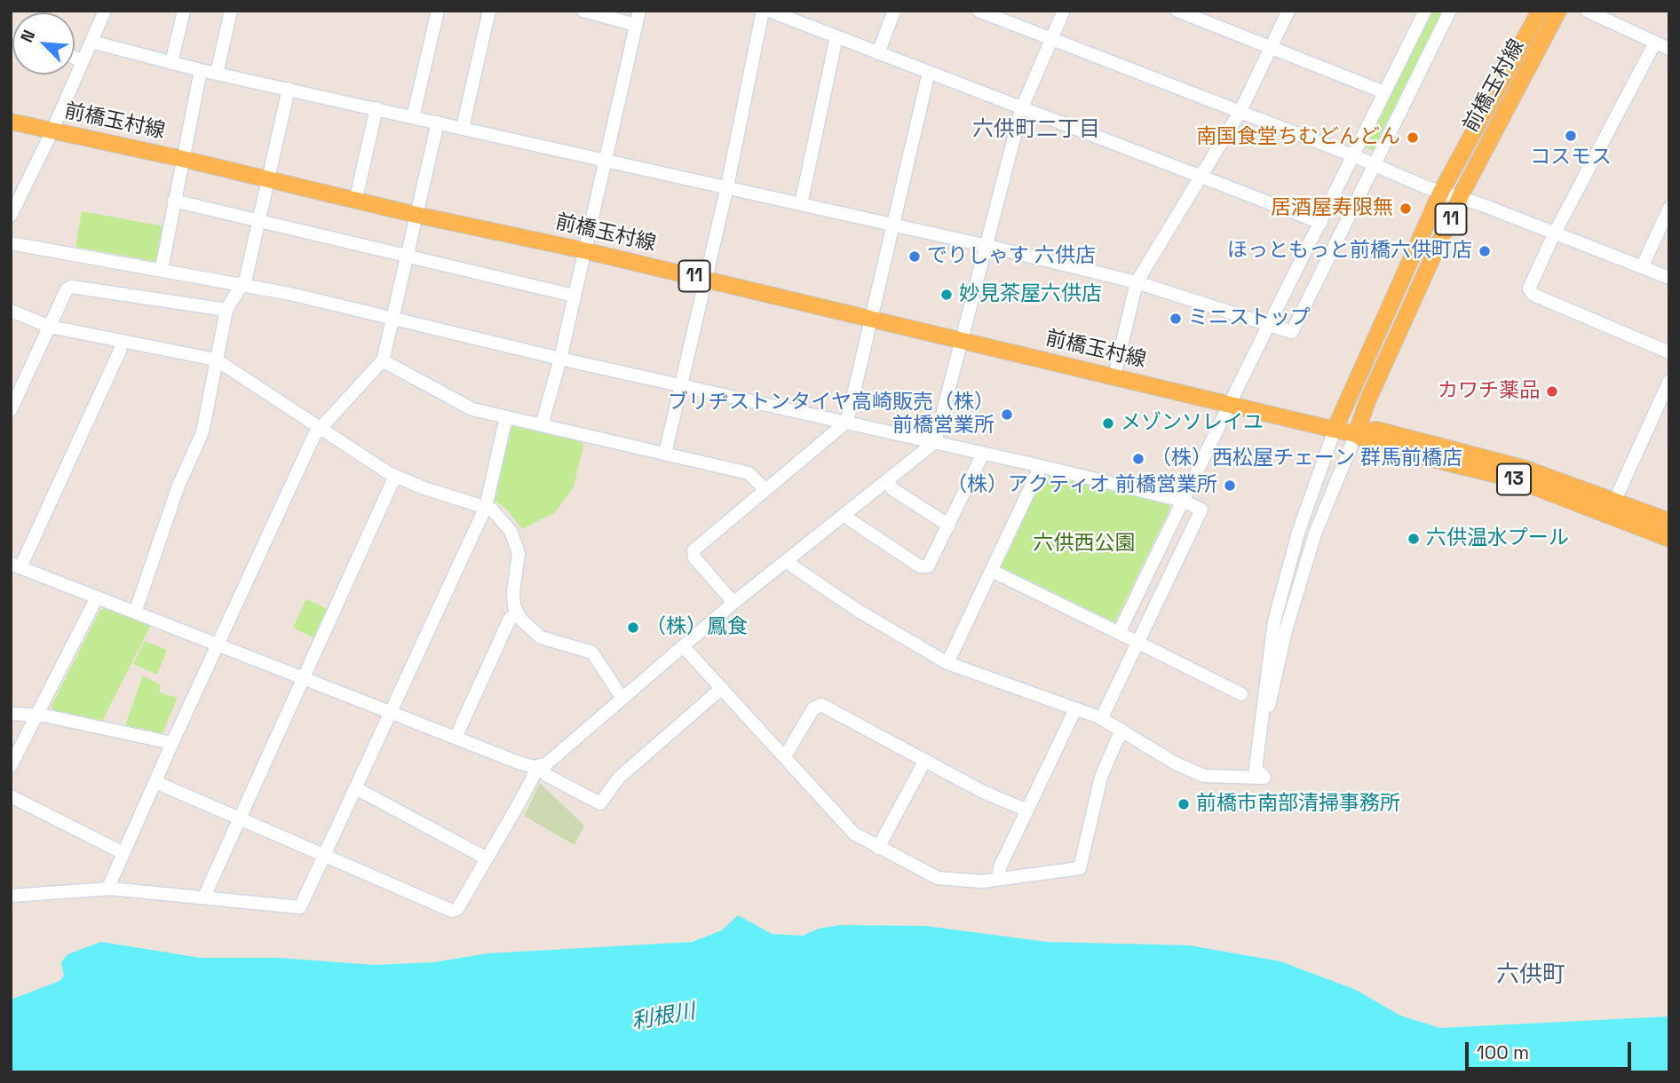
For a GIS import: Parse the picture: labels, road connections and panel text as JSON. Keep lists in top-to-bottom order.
{
  "streets": {
    "main road": ["前橋玉村線", "11", "13"]
  },
  "crossings": [
    ["前橋玉村線", "13"]
  ],
  "districts": ["六供町二丁目", "六供町"],
  "water": ["利根川"],
  "parks": ["六供西公園"],
  "places": [
    "コスモス",
    "南国食堂ちむどんどん",
    "居酒屋寿限無",
    "ほっともっと前橋六供町店",
    "でりしゃす 六供店",
    "妙見茶屋六供店",
    "ミニストップ",
    "カワチ薬品",
    "ブリヂストンタイヤ高崎販売（株） 前橋営業所",
    "メゾンソレイユ",
    "（株）西松屋チェーン 群馬前橋店",
    "（株）アクティオ 前橋営業所",
    "六供温水プール",
    "（株）鳳食",
    "前橋市南部清掃事務所"
  ],
  "scale_bar": "100 m",
  "north": "top left"
}
